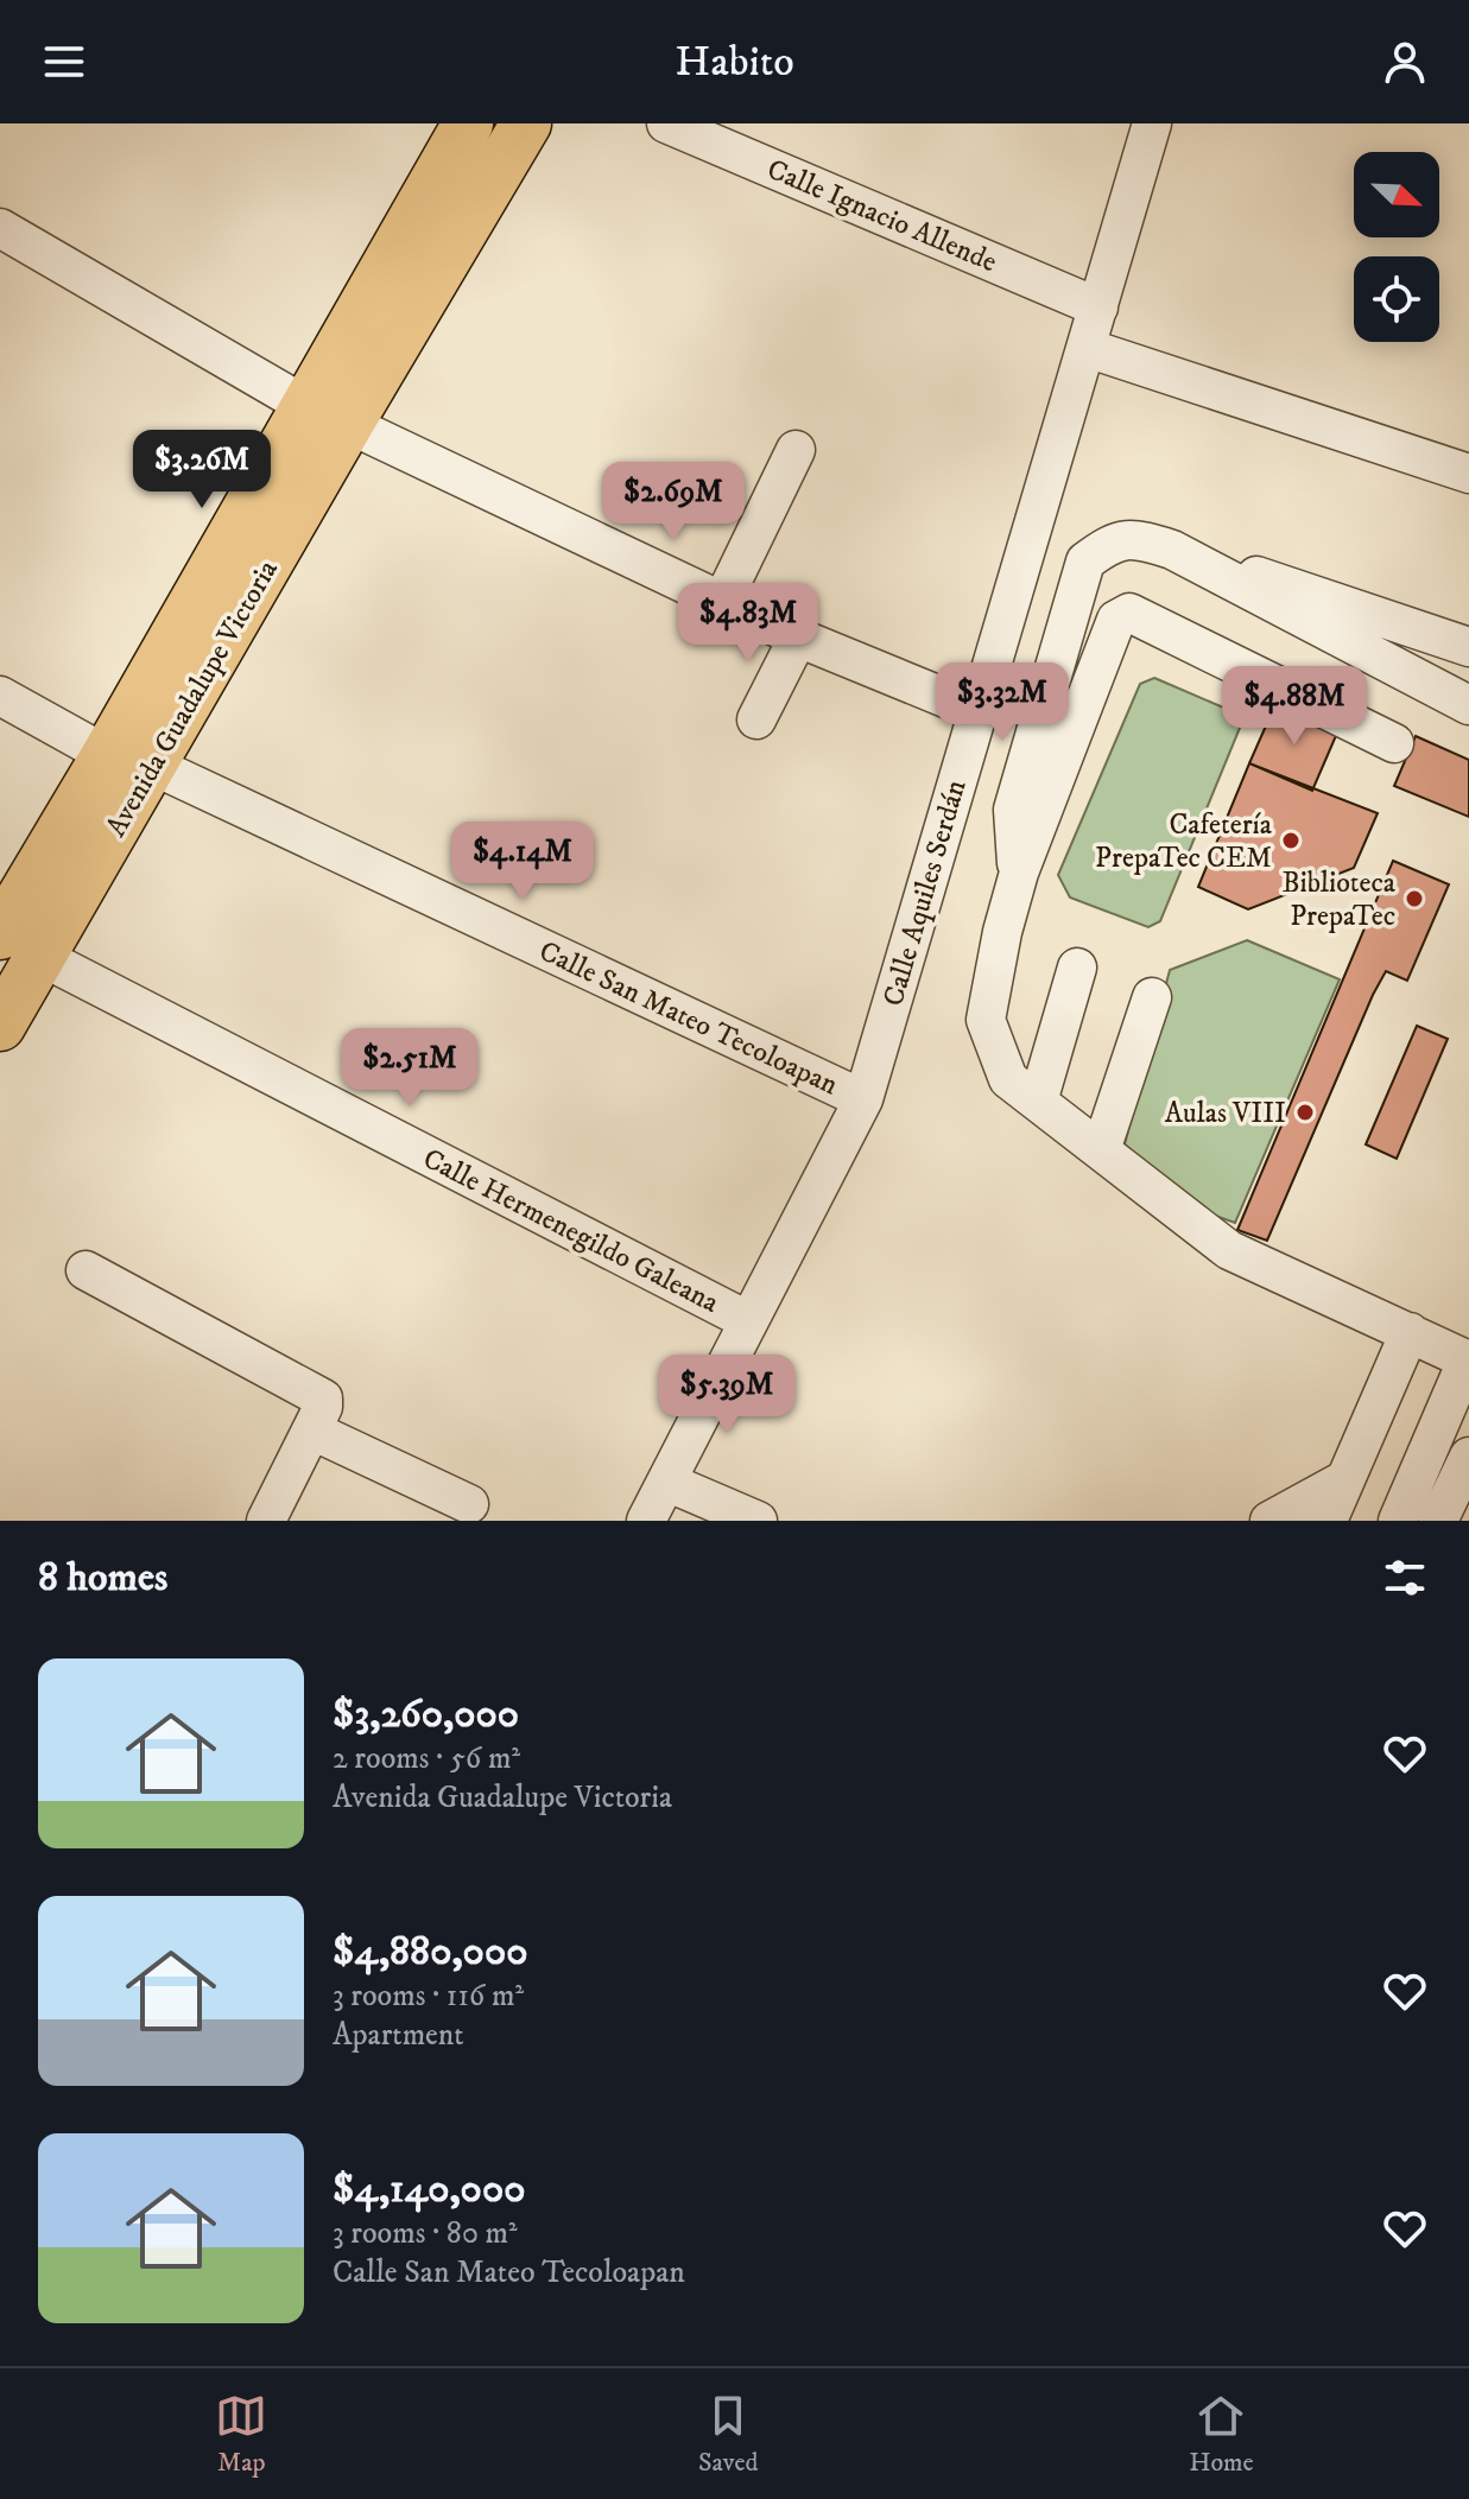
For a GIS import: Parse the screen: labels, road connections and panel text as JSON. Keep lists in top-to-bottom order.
{
  "streets": {
    "main road": ["Avenida Guadalupe Victoria"],
    "street": [
      "Calle Ignacio Allende",
      "Calle Aquiles Serdán",
      "Calle San Mateo Tecoloapan",
      "Calle Hermenegildo Galeana"
    ]
  },
  "crossings": [
    ["Calle Ignacio Allende", "Calle Aquiles Serdán"],
    ["Avenida Guadalupe Victoria", "Calle San Mateo Tecoloapan"],
    ["Avenida Guadalupe Victoria", "Calle Hermenegildo Galeana"],
    ["Calle Aquiles Serdán", "Calle San Mateo Tecoloapan"],
    ["Calle Aquiles Serdán", "Calle Hermenegildo Galeana"]
  ],
  "places": ["Cafetería PrepaTec CEM", "Biblioteca PrepaTec", "Aulas VIII"],
  "north": "bottom right",
  "page": {
    "header": "Habito",
    "price": [
      "$3.26M",
      "$2.69M",
      "$4.83M",
      "$3.32M",
      "$4.88M",
      "$4.14M",
      "$2.51M",
      "$5.39M"
    ],
    "heading": "8 homes",
    "list": [
      {
        "name": "$3,260,000",
        "note": "2 rooms · 56 m² · Avenida Guadalupe Victoria"
      },
      {
        "name": "$4,880,000",
        "note": "3 rooms · 116 m² · Apartment"
      },
      {
        "name": "$4,140,000",
        "note": "3 rooms · 80 m² · Calle San Mateo Tecoloapan"
      }
    ],
    "tabs": ["Map", "Saved", "Home"]
  }
}
